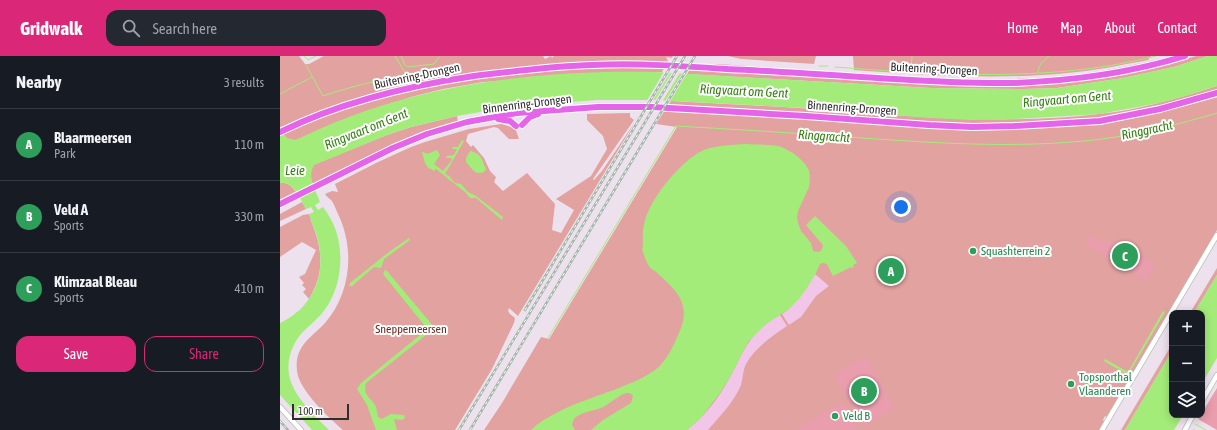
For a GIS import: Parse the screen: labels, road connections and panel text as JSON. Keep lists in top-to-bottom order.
{
  "streets": {
    "highway": ["Buitenring-Drongen", "Binnenring-Drongen"]
  },
  "water": ["Ringvaart om Gent", "Ringgracht", "Leie"],
  "parks": ["Sneppemeersen"],
  "places": ["Squashterrein 2", "Topsporthal Vlaanderen", "Veld B"],
  "scale_bar": "100 m",
  "page": {
    "header": "Gridwalk",
    "search": "Search here",
    "nav": [
      "Home",
      "Map",
      "About",
      "Contact"
    ],
    "heading": ["Nearby", "3 results"],
    "list": [
      {
        "mark": "A",
        "name": "Blaarmeersen",
        "note": "Park",
        "value": "110 m"
      },
      {
        "mark": "B",
        "name": "Veld A",
        "note": "Sports",
        "value": "330 m"
      },
      {
        "mark": "C",
        "name": "Klimzaal Bleau",
        "note": "Sports",
        "value": "410 m"
      }
    ],
    "pins": ["C", "A", "B"],
    "map_buttons": ["+", "−"],
    "buttons": ["Save", "Share"],
    "scale": "100 m"
  }
}
